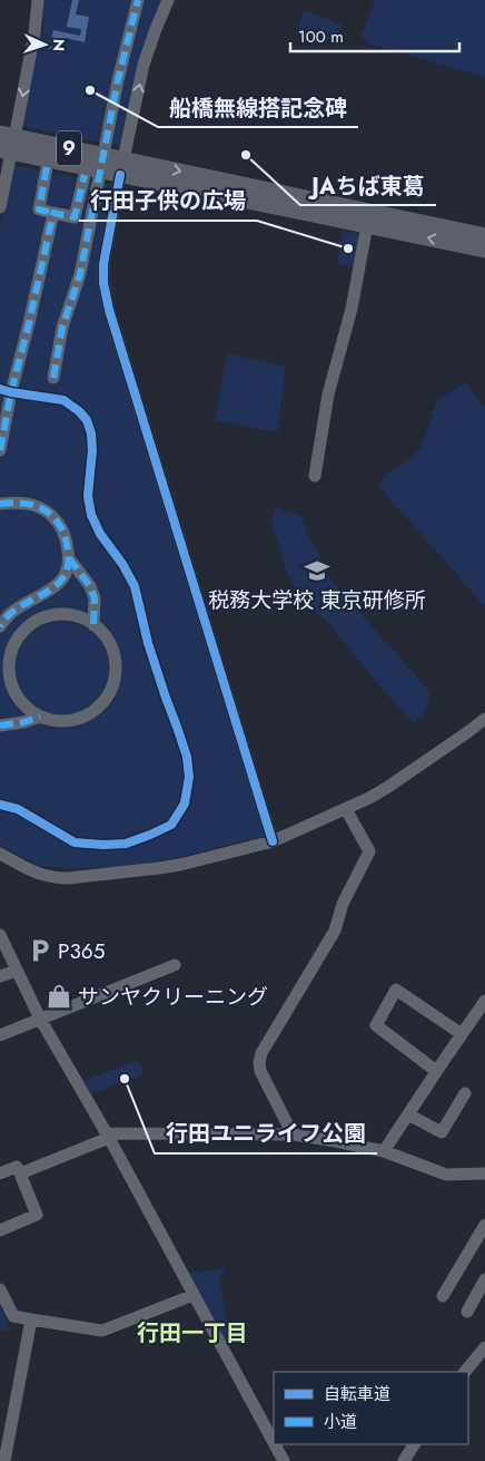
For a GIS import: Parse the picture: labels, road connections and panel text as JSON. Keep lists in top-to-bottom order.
{
  "streets": {
    "main road": ["9"]
  },
  "districts": ["行田一丁目"],
  "places": {
    "other": [
      "船橋無線搭記念碑",
      "JAちば東葛",
      "行田子供の広場",
      "行田ユニライフ公園"
    ],
    "school or university": ["税務大学校 東京研修所"],
    "parking": ["P365"],
    "shop": ["サンヤクリーニング"]
  },
  "legend": ["自転車道", "小道"],
  "scale_bar": "100 m",
  "north": "right"
}
